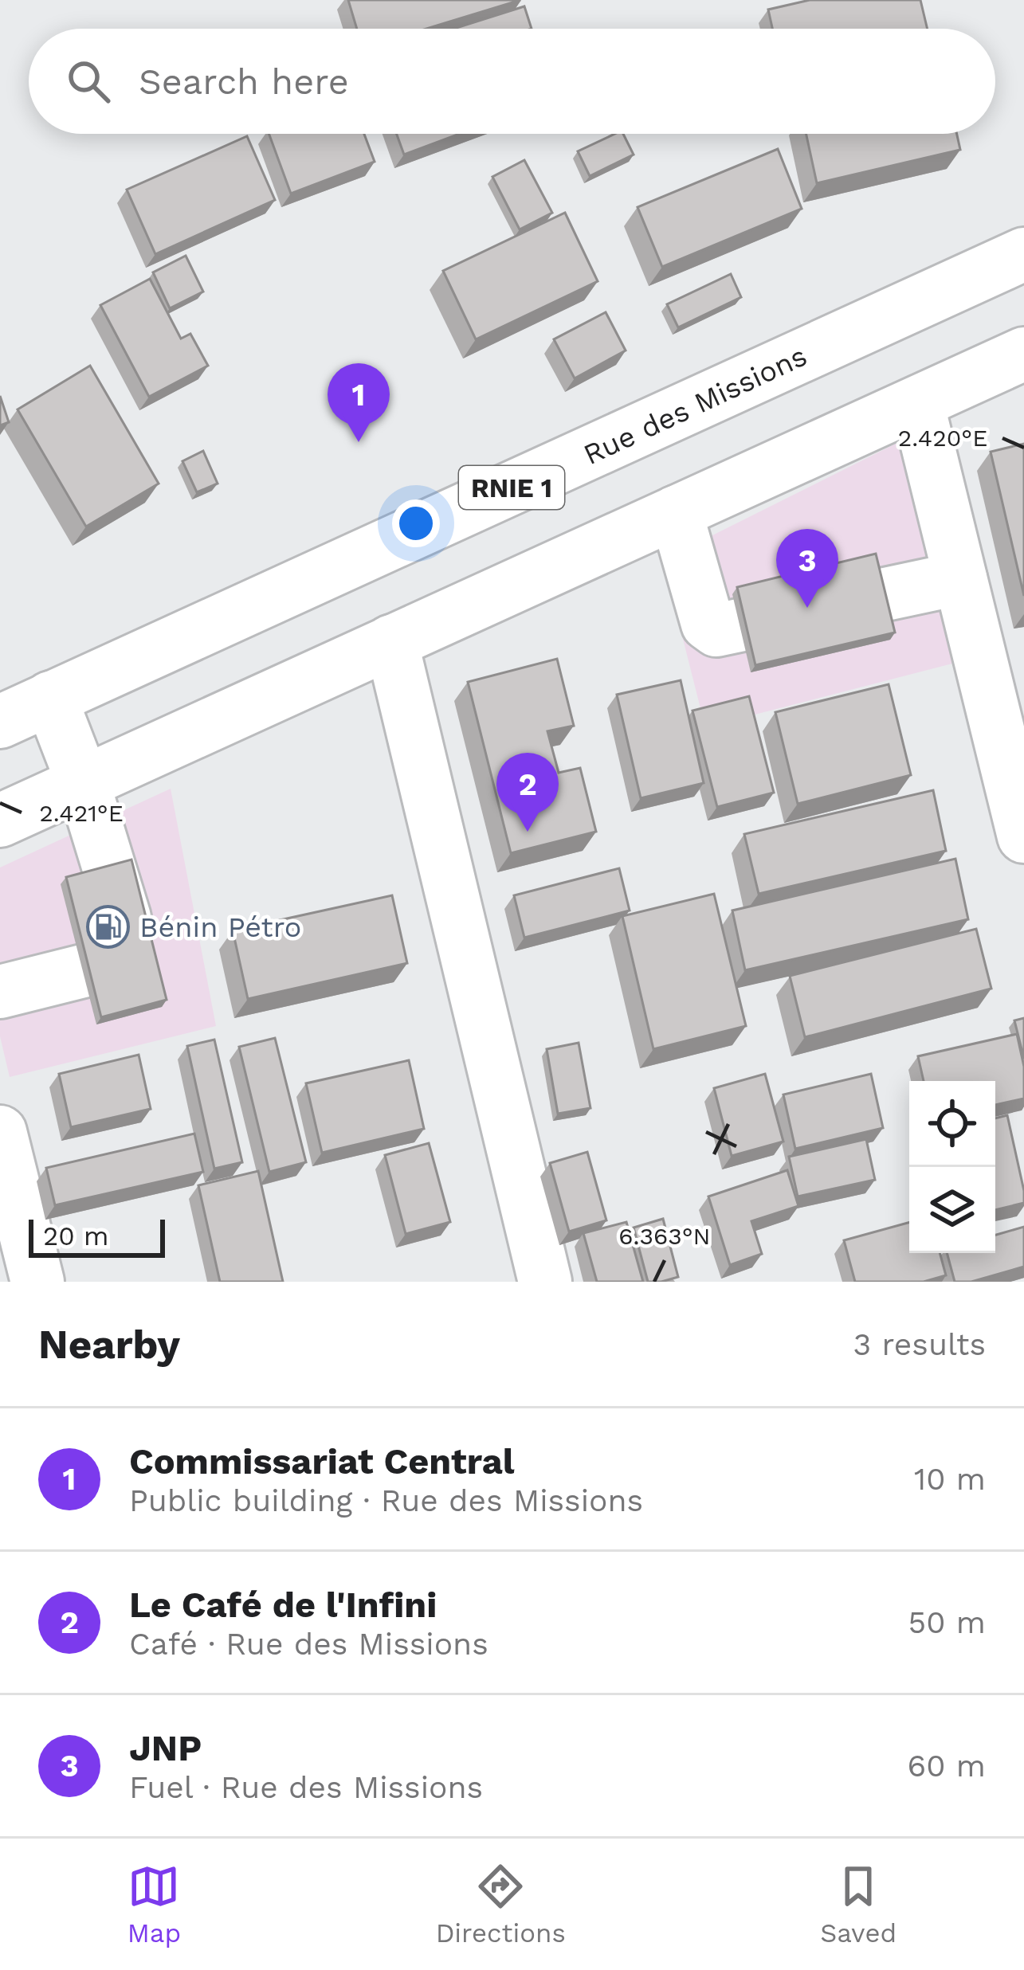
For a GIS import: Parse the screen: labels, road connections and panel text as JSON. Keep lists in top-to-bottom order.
{
  "streets": {
    "main road": ["Rue des Missions", "RNIE 1"]
  },
  "places": {
    "fuel station": ["Bénin Pétro"]
  },
  "scale_bar": "20 m",
  "page": {
    "search": "Search here",
    "pins": ["1", "3", "2"],
    "scale": "20 m",
    "heading": ["Nearby", "3 results"],
    "list": [
      {
        "mark": "1",
        "name": "Commissariat Central",
        "note": "Public building · Rue des Missions",
        "value": "10 m"
      },
      {
        "mark": "2",
        "name": "Le Café de l'Infini",
        "note": "Café · Rue des Missions",
        "value": "50 m"
      },
      {
        "mark": "3",
        "name": "JNP",
        "note": "Fuel · Rue des Missions",
        "value": "60 m"
      }
    ],
    "nav": ["Map", "Directions", "Saved"]
  },
  "coordinates": ["2.420°E", "2.421°E", "6.363°N"]
}
